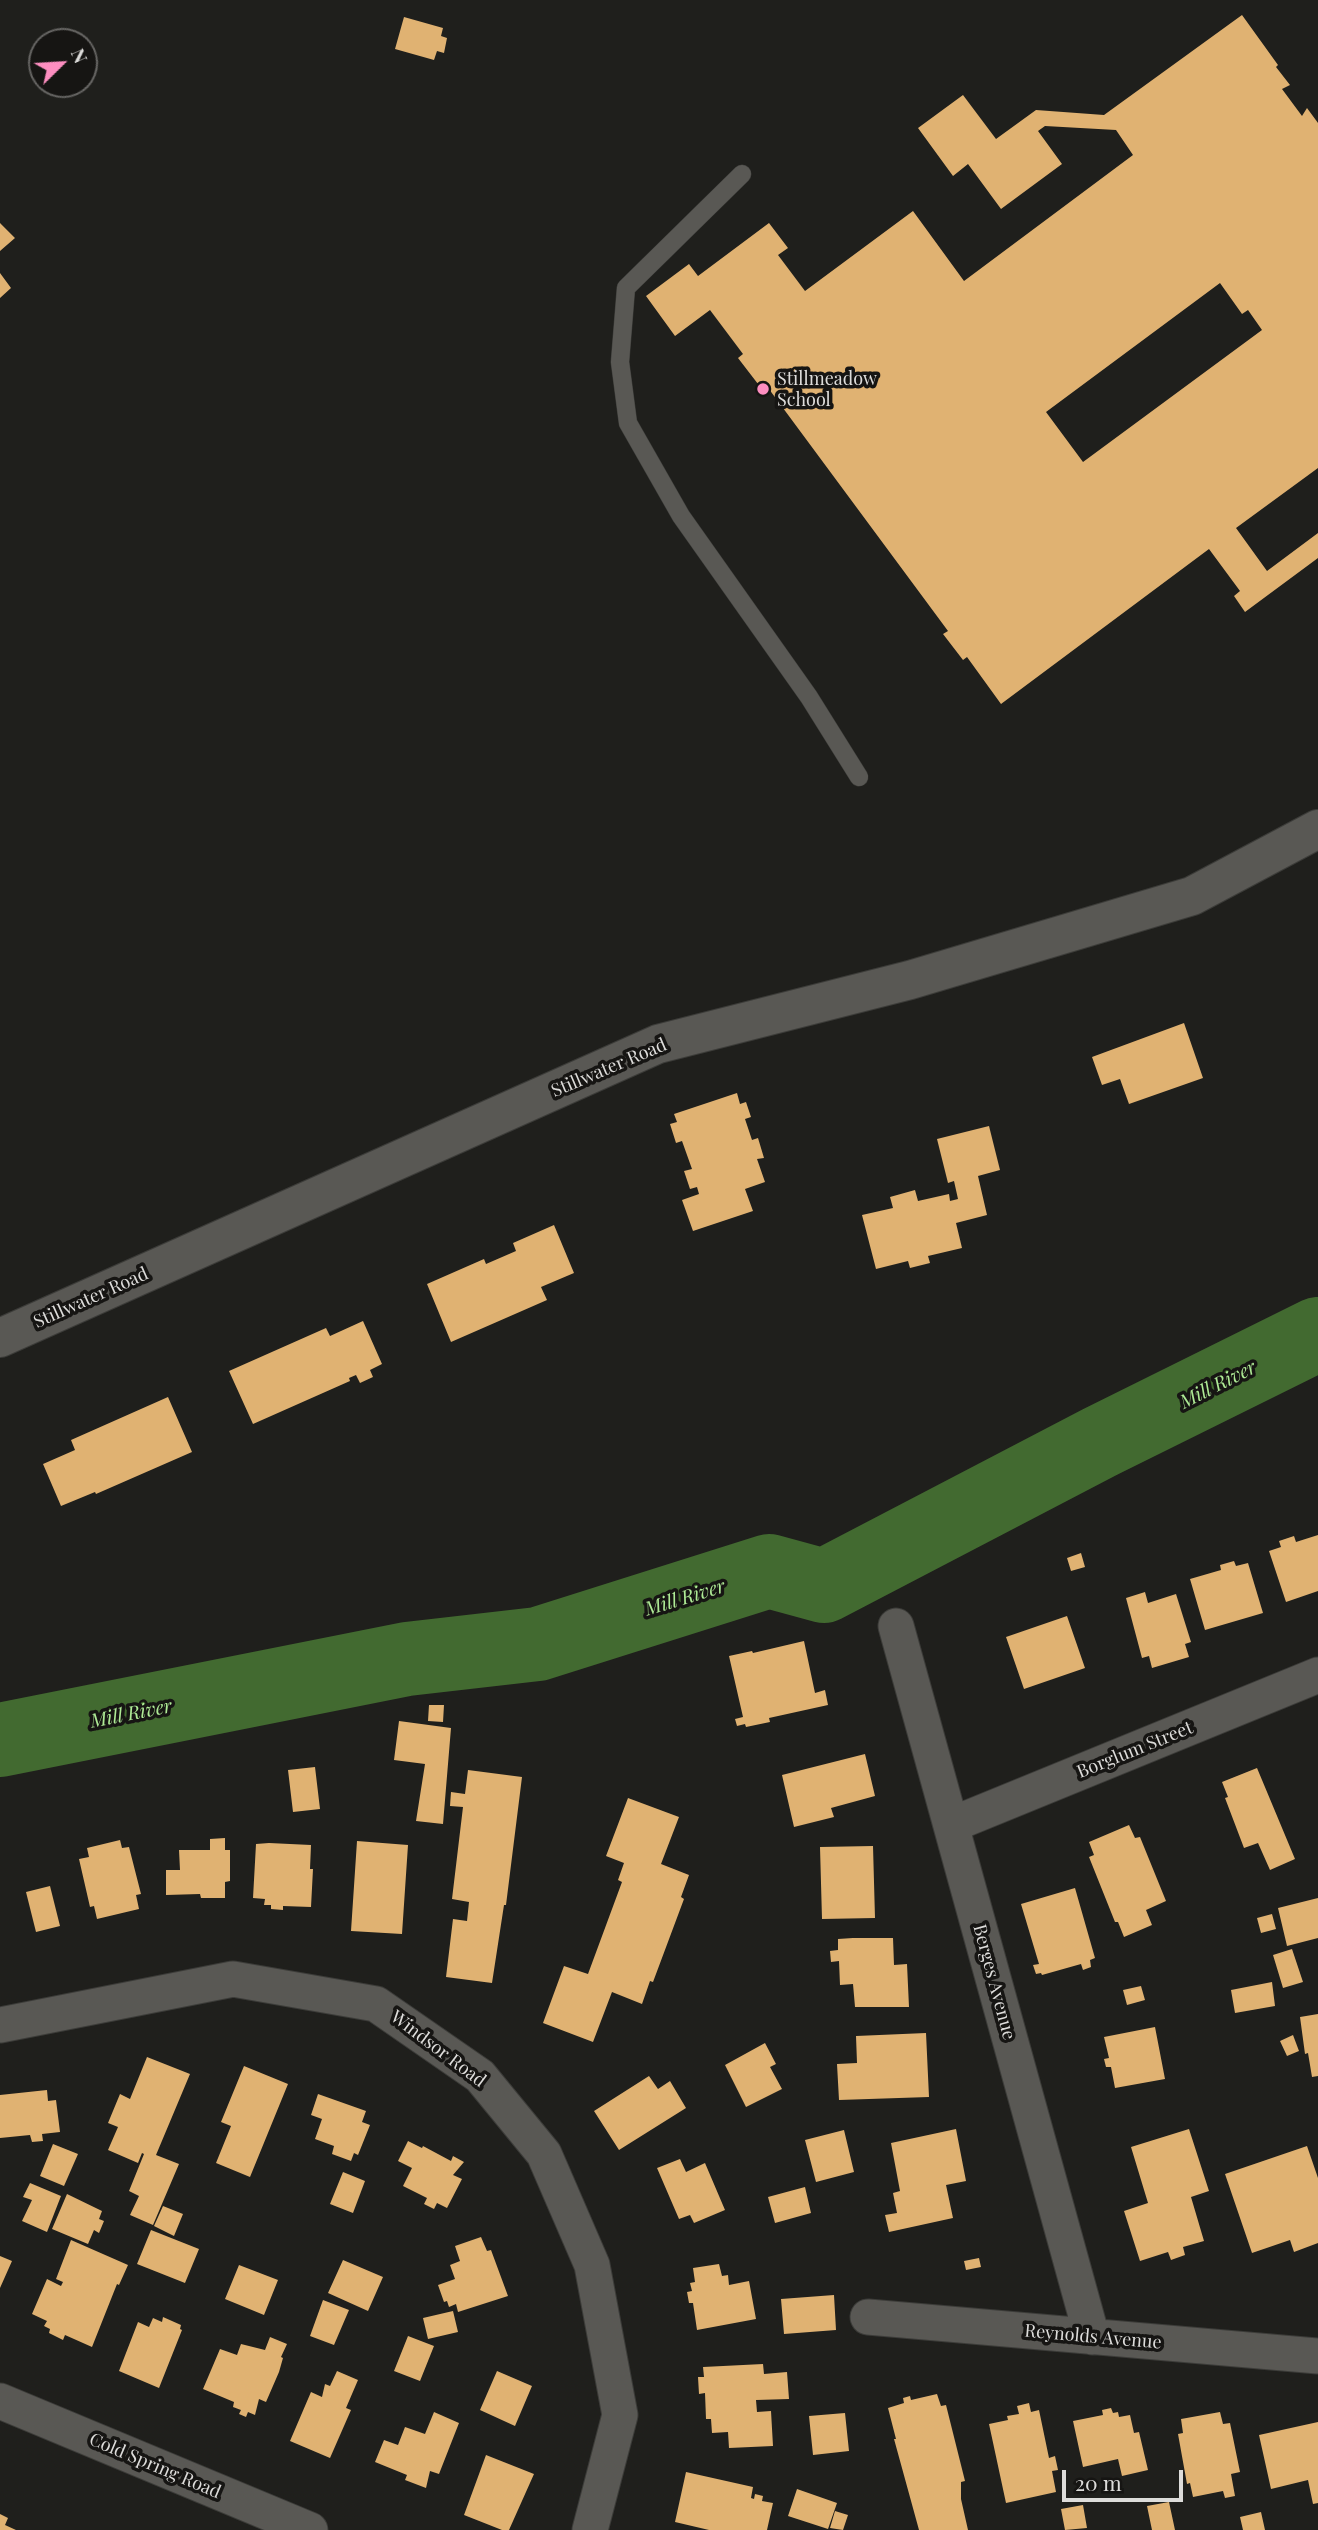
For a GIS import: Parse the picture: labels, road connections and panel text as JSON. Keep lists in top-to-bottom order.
{
  "streets": {
    "main road": ["Stillwater Road"],
    "street": [
      "Borglum Street",
      "Berges Avenue",
      "Windsor Road",
      "Reynolds Avenue",
      "Cold Spring Road"
    ]
  },
  "crossings": [
    ["Borglum Street", "Berges Avenue"],
    ["Berges Avenue", "Reynolds Avenue"]
  ],
  "water": ["Mill River"],
  "places": ["Stillmeadow School"],
  "scale_bar": "20 m",
  "north": "top right"
}
